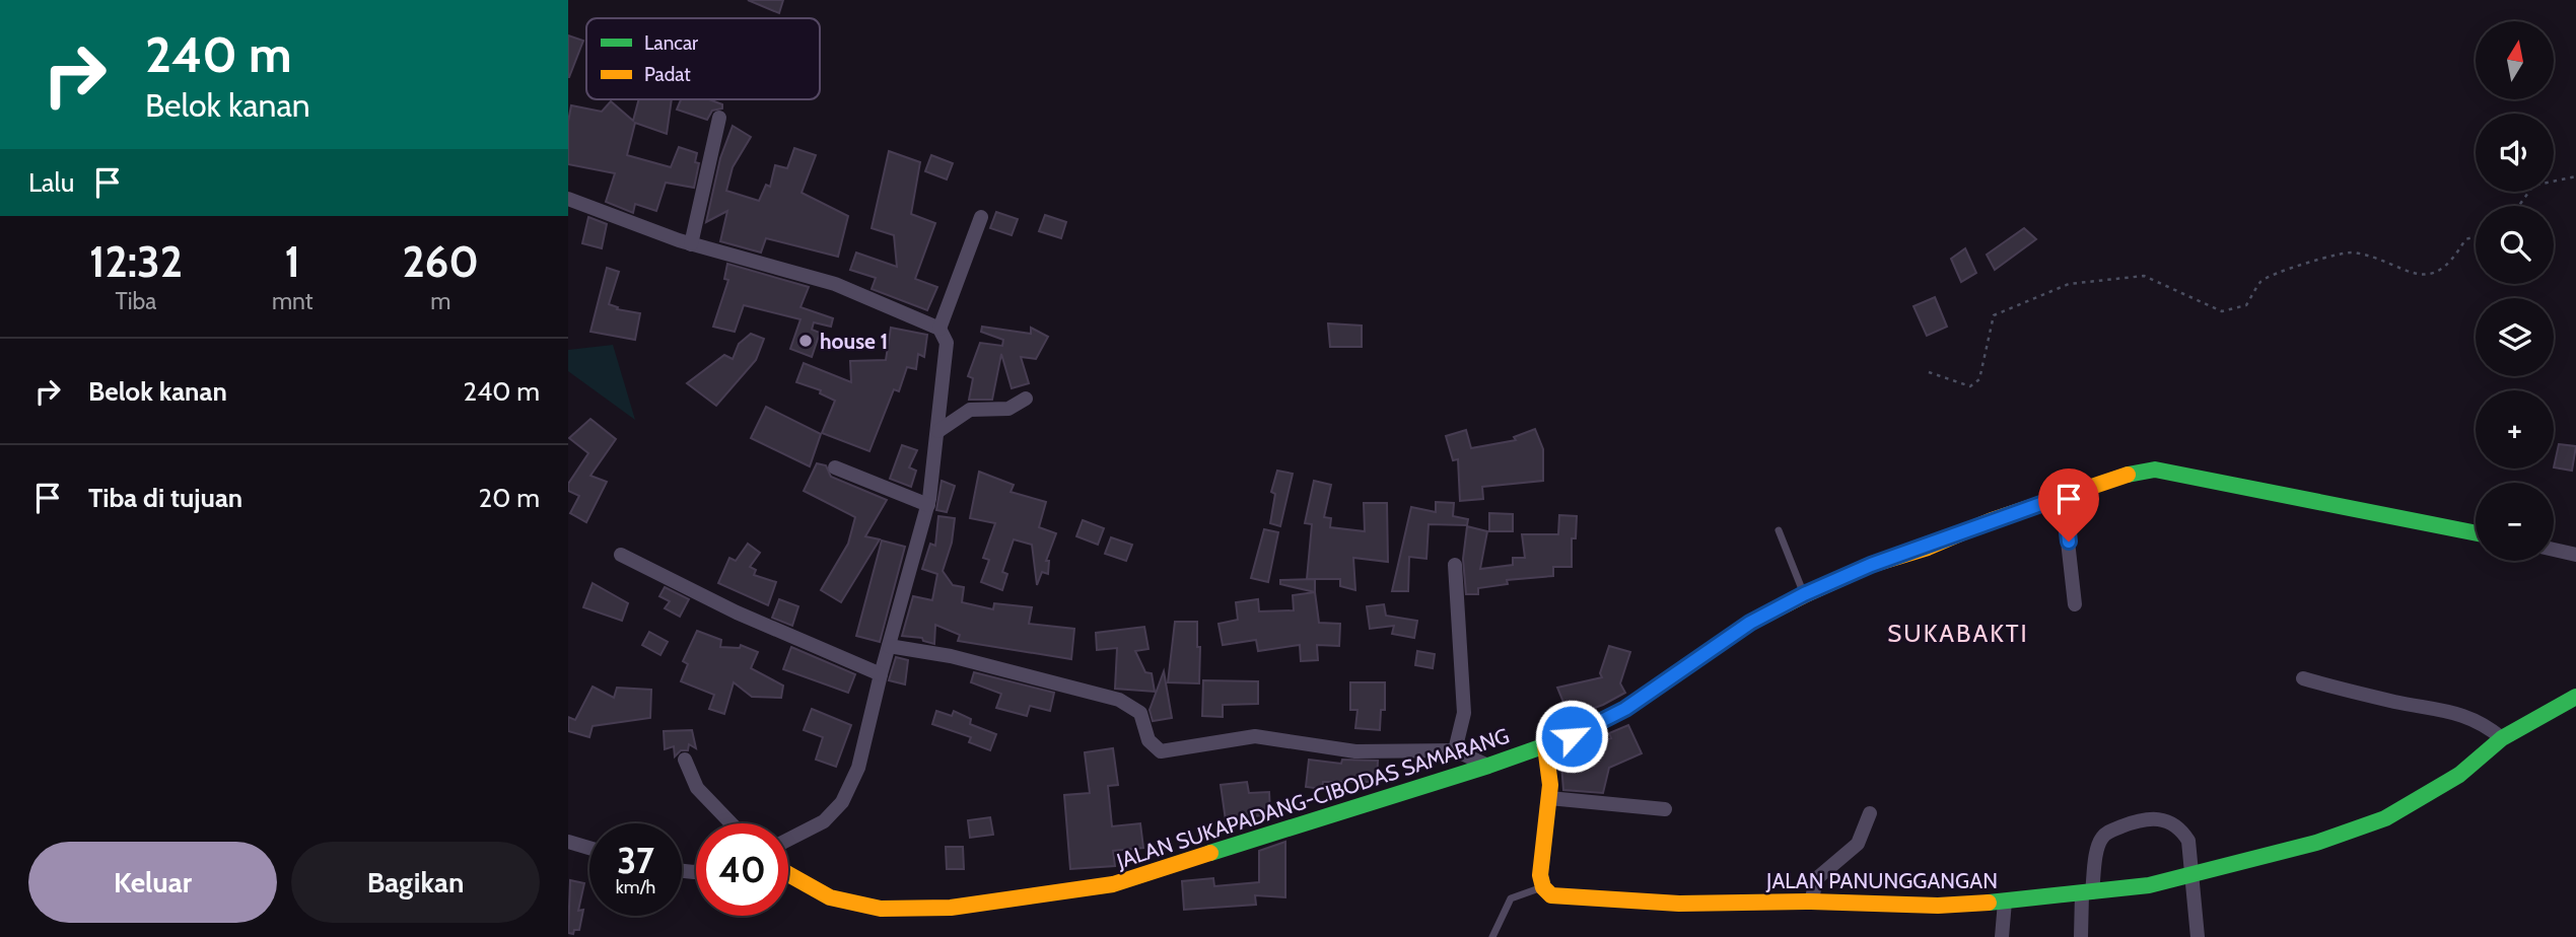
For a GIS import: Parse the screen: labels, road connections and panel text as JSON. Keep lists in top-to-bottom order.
{
  "streets": {
    "street": ["JALAN SUKAPADANG-CIBODAS SAMARANG", "JALAN PANUNGGANGAN"]
  },
  "districts": ["SUKABAKTI"],
  "places": ["house 1"],
  "legend": ["Lancar", "Padat"],
  "north": "top",
  "page": {
    "turn": ["240 m", "Belok kanan"],
    "map_buttons": ["+", "−"],
    "then": "Lalu",
    "eta": [
      "12:32",
      "Tiba",
      "1",
      "mnt",
      "260",
      "m"
    ],
    "list": [
      {
        "name": "Belok kanan",
        "value": "240 m"
      },
      {
        "name": "Tiba di tujuan",
        "value": "20 m"
      }
    ],
    "speed": "37 km/h",
    "limit": "40",
    "buttons": ["Keluar", "Bagikan"]
  }
}
